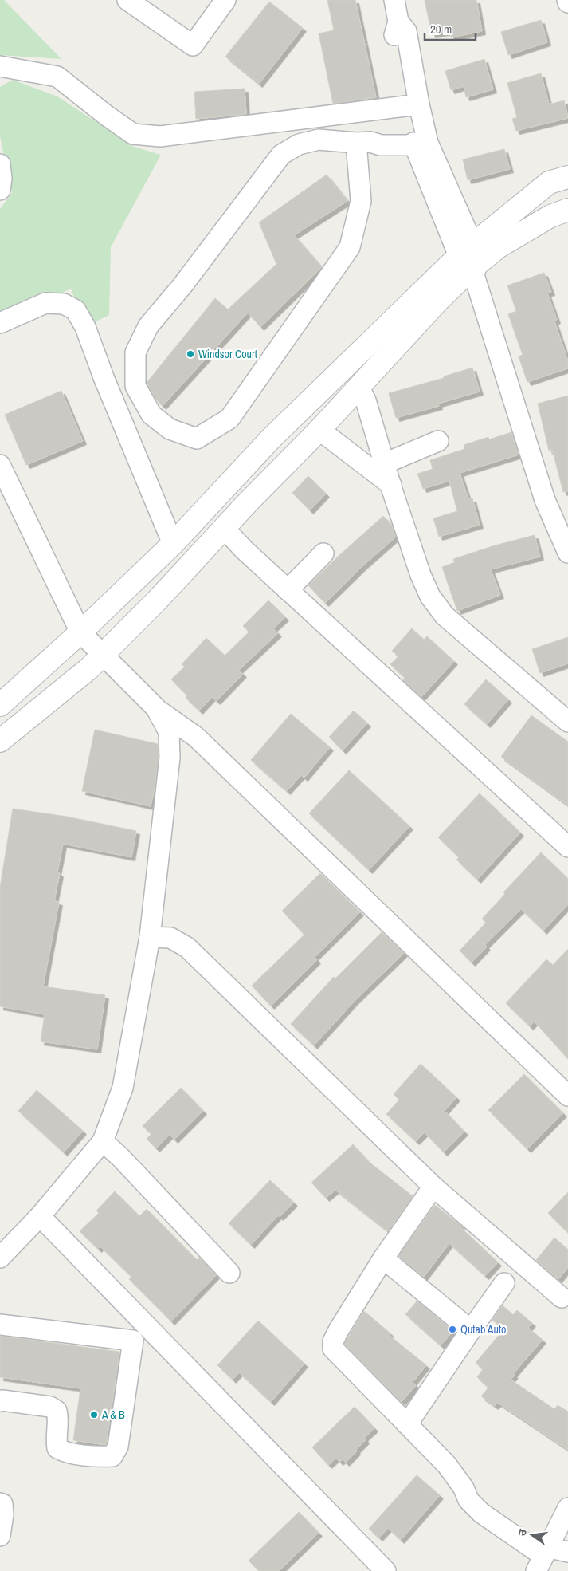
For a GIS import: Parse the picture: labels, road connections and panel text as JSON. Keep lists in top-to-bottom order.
{
  "places": ["Windsor Court", "Qutab Auto", "A & B"],
  "scale_bar": "20 m",
  "north": "left"
}
